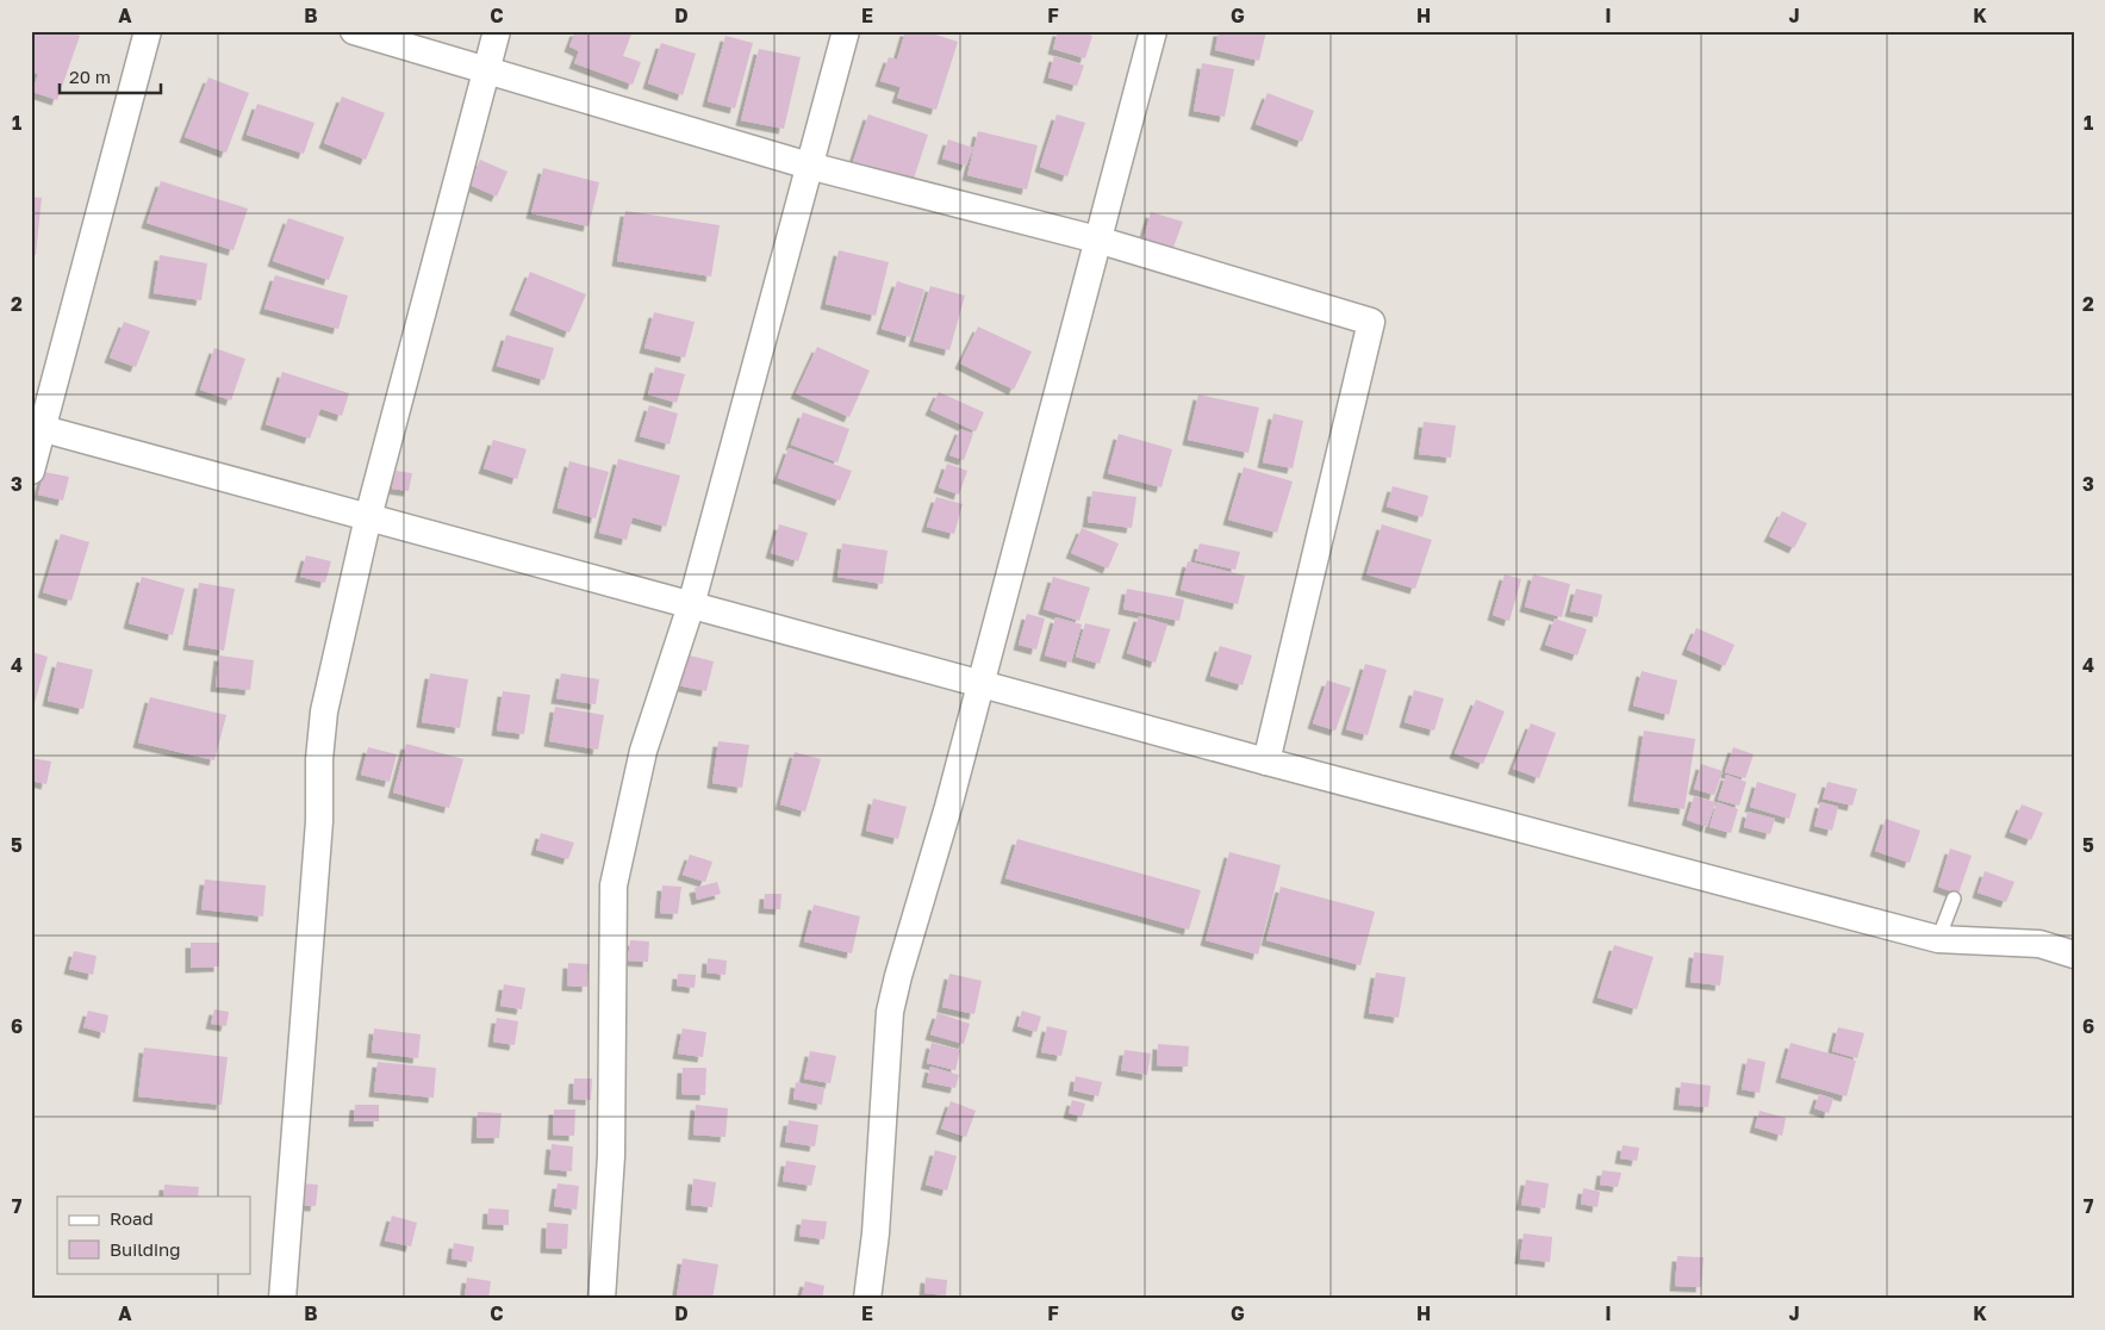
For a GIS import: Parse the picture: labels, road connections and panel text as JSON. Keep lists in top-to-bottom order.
{
  "legend": ["Road", "Building"],
  "scale_bar": "20 m",
  "grid": {
    "columns": [
      "A",
      "B",
      "C",
      "D",
      "E",
      "F",
      "G",
      "H",
      "I",
      "J",
      "K"
    ],
    "rows": [
      "1",
      "2",
      "3",
      "4",
      "5",
      "6",
      "7"
    ]
  }
}
